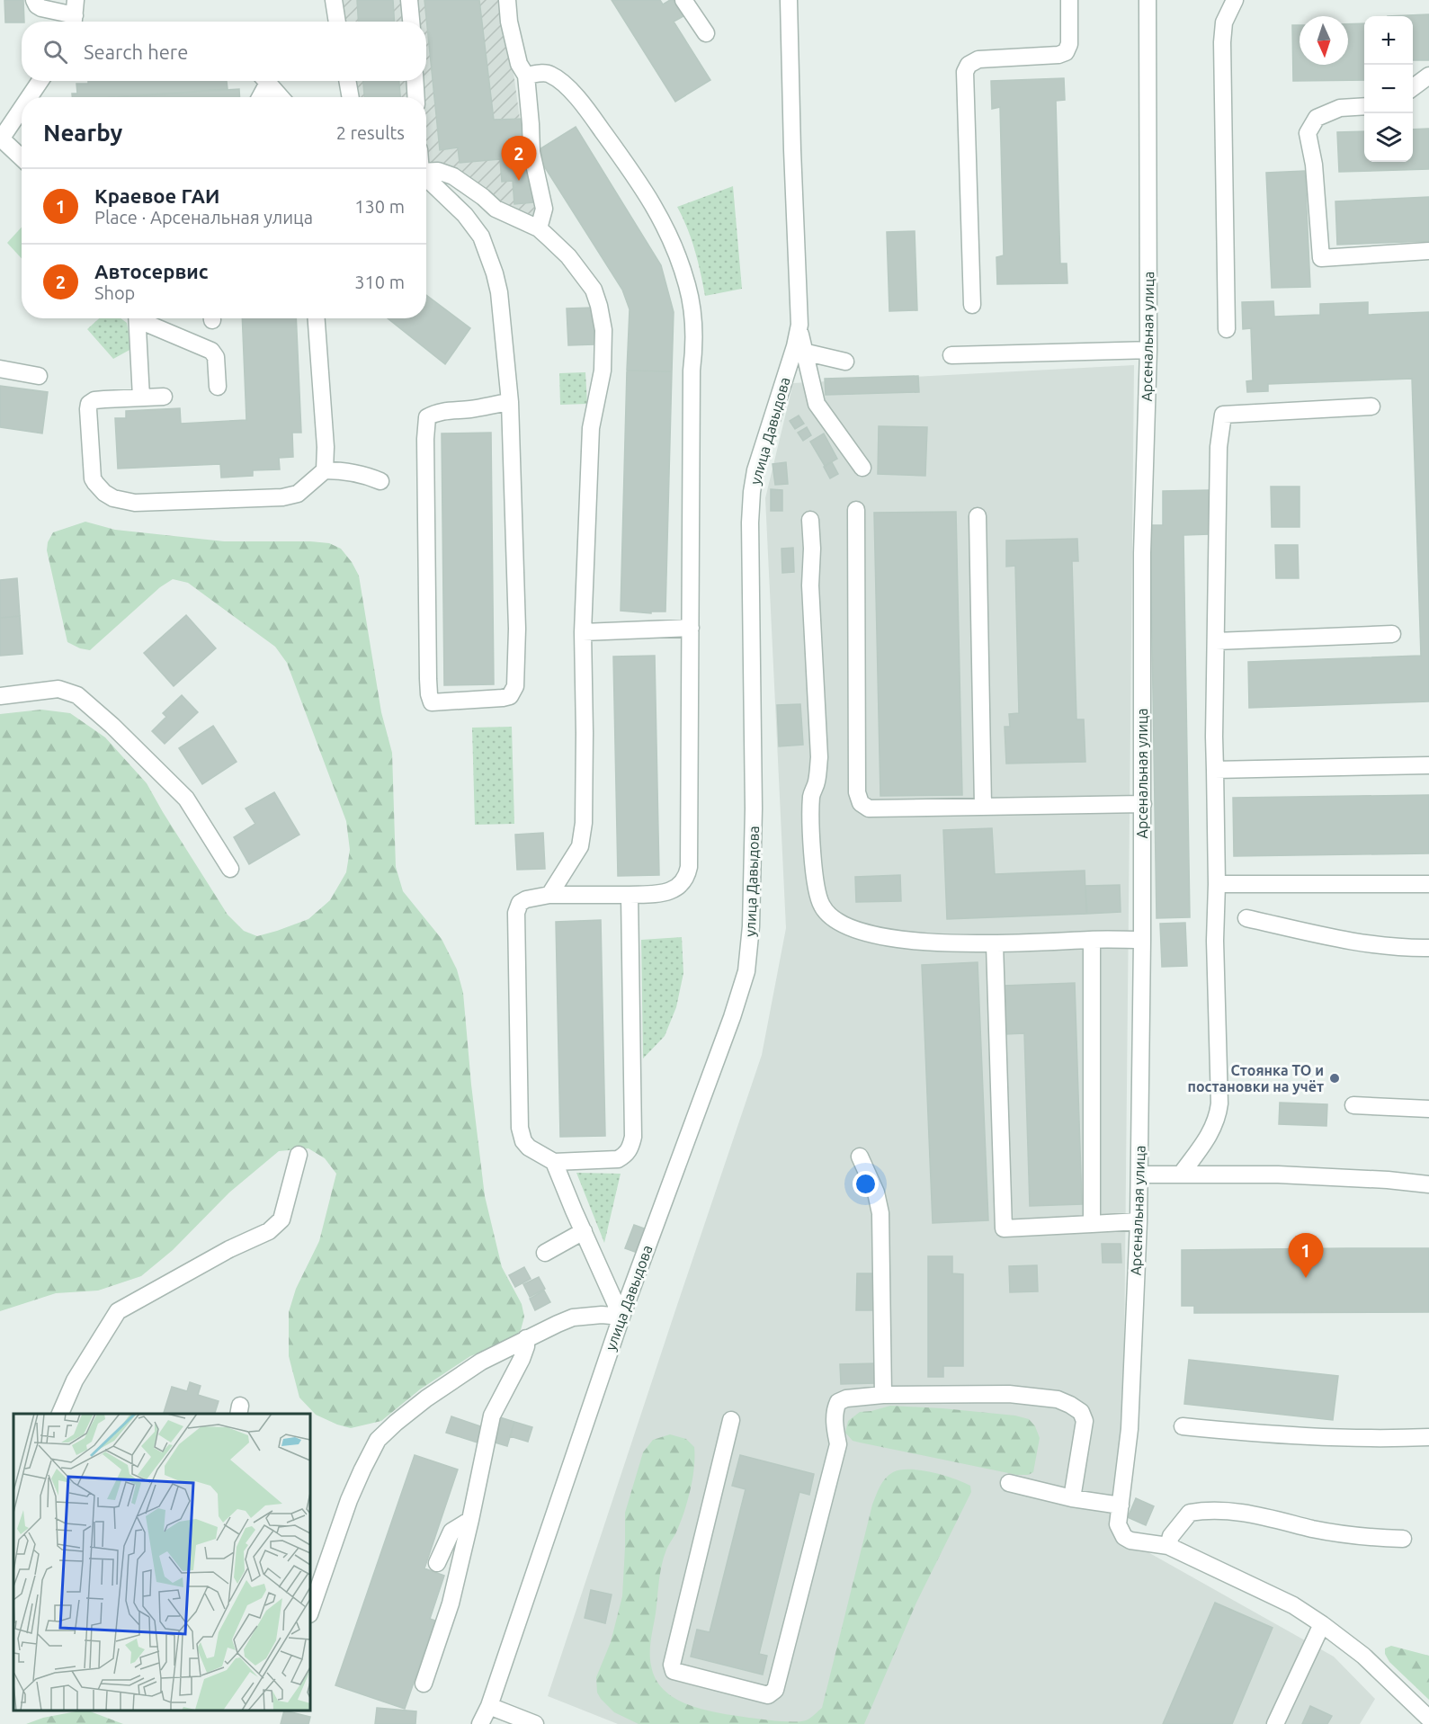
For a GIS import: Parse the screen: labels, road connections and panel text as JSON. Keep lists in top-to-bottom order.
{
  "streets": {
    "street": ["Арсенальная улица", "улица Давыдова"]
  },
  "places": ["Стоянка ТО и постановки на учёт"],
  "north": "bottom",
  "page": {
    "map_buttons": ["+", "−"],
    "search": "Search here",
    "heading": ["Nearby", "2 results"],
    "pins": ["2", "1"],
    "list": [
      {
        "mark": "1",
        "name": "Краевое ГАИ",
        "note": "Place · Арсенальная улица",
        "value": "130 m"
      },
      {
        "mark": "2",
        "name": "Автосервис",
        "note": "Shop",
        "value": "310 m"
      }
    ]
  }
}
